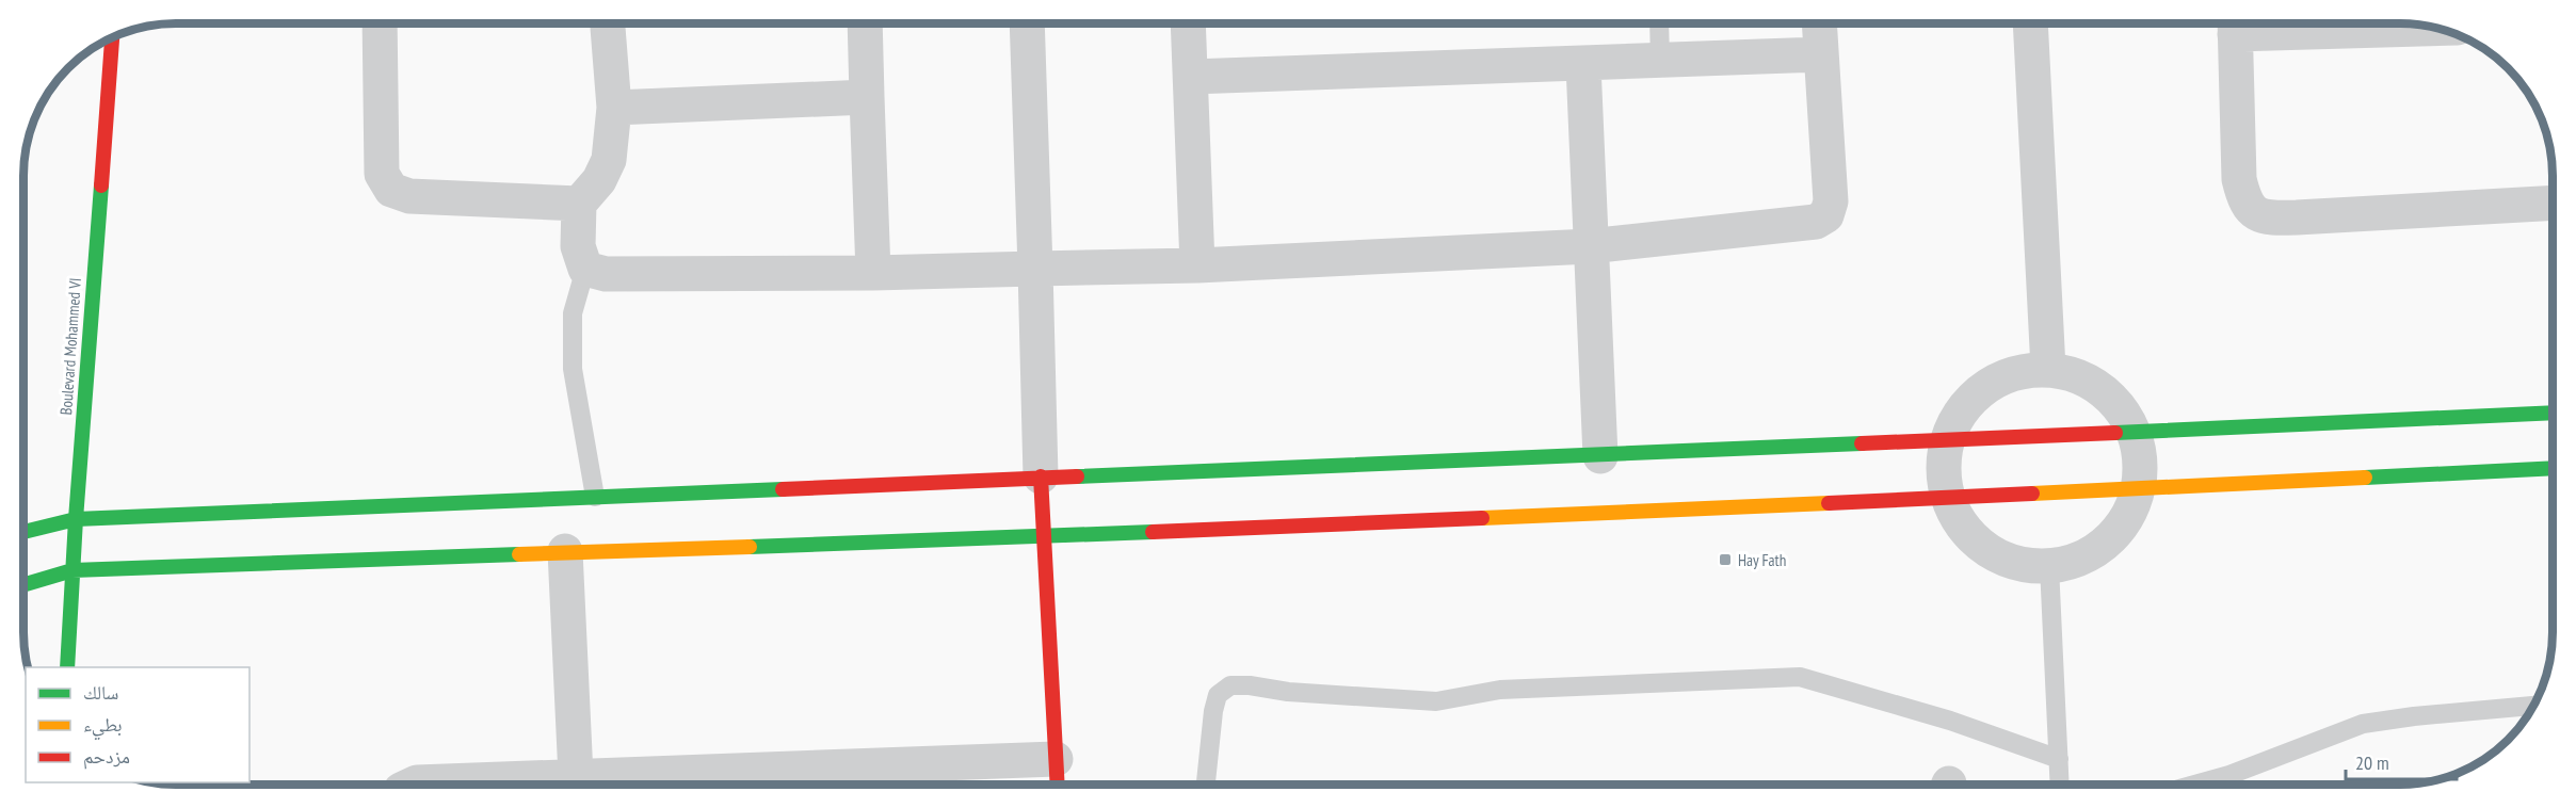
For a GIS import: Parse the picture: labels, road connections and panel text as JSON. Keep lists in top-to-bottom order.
{
  "streets": {
    "main road": ["Boulevard Mohammed VI"]
  },
  "places": {
    "transit": ["Hay Fath"]
  },
  "legend": ["سالك", "بطيء", "مزدحم"],
  "scale_bar": "20 m"
}
